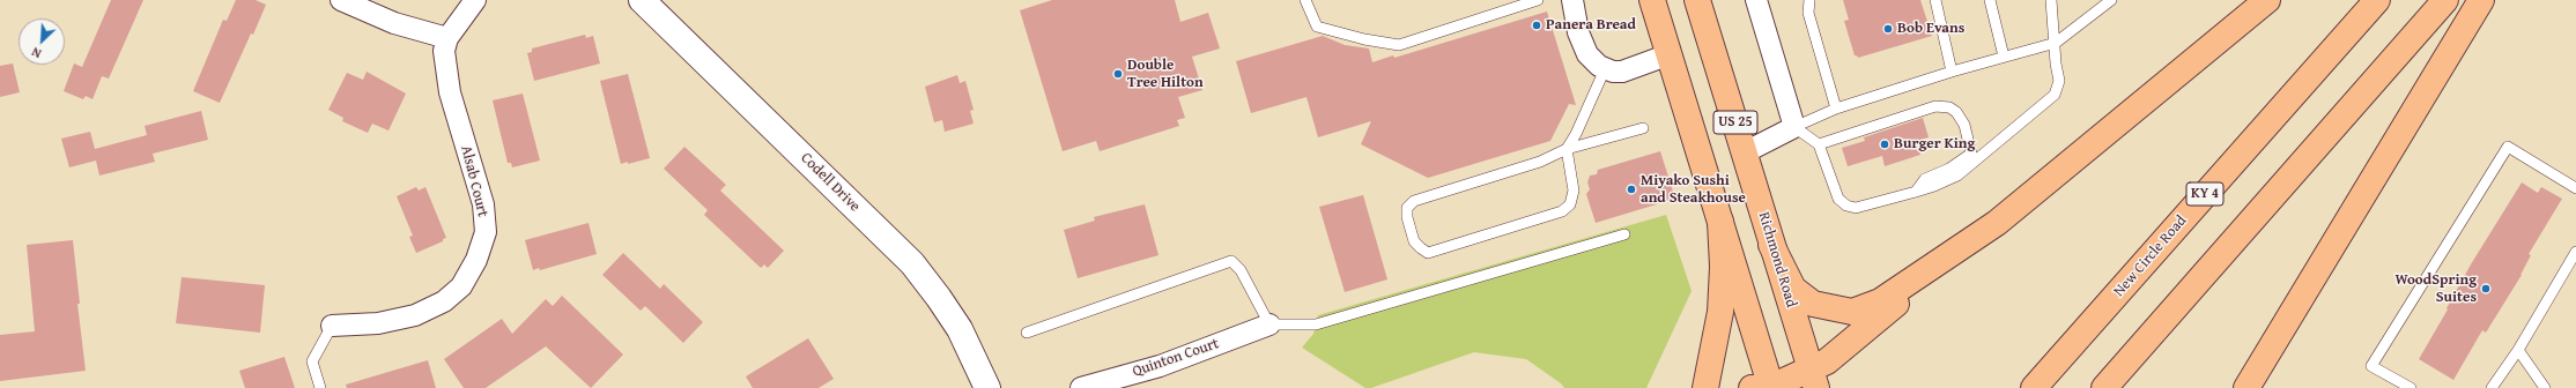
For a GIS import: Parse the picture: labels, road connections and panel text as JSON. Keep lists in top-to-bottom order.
{
  "streets": {
    "highway": [
      "US 25",
      "KY 4",
      "New Circle Road",
      "Richmond Road"
    ],
    "street": ["Alsab Court", "Codell Drive", "Quinton Court"]
  },
  "places": [
    "Panera Bread",
    "Bob Evans",
    "Double Tree Hilton",
    "Burger King",
    "Miyako Sushi and Steakhouse",
    "WoodSpring Suites"
  ],
  "north": "bottom left"
}
